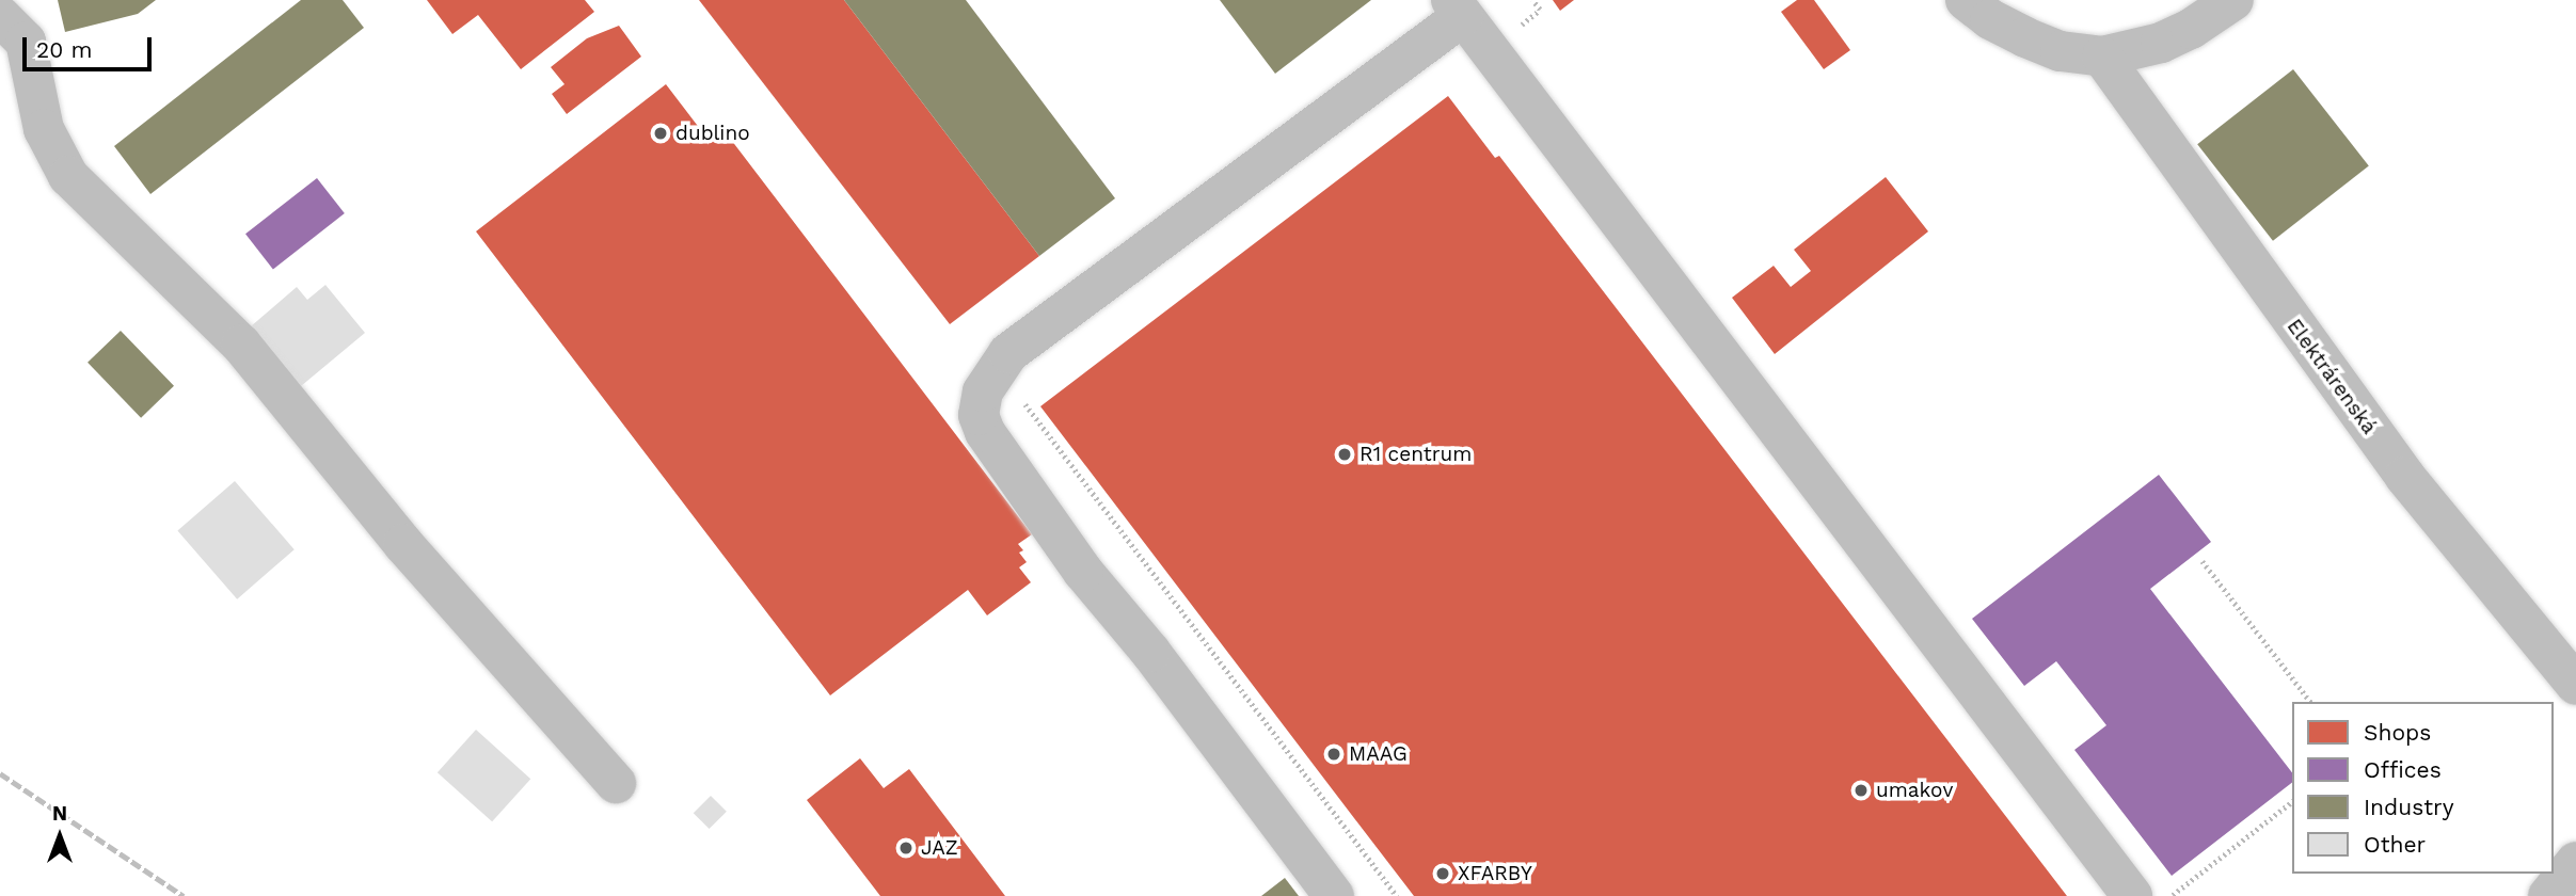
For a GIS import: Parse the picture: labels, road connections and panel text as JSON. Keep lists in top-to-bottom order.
{
  "streets": {
    "street": ["Elektrárenská"]
  },
  "places": [
    "dublino",
    "R1 centrum",
    "MAAG",
    "umakov",
    "JAZ",
    "XFARBY"
  ],
  "legend": [
    "Shops",
    "Offices",
    "Industry",
    "Other"
  ],
  "scale_bar": "20 m",
  "north": "top"
}
